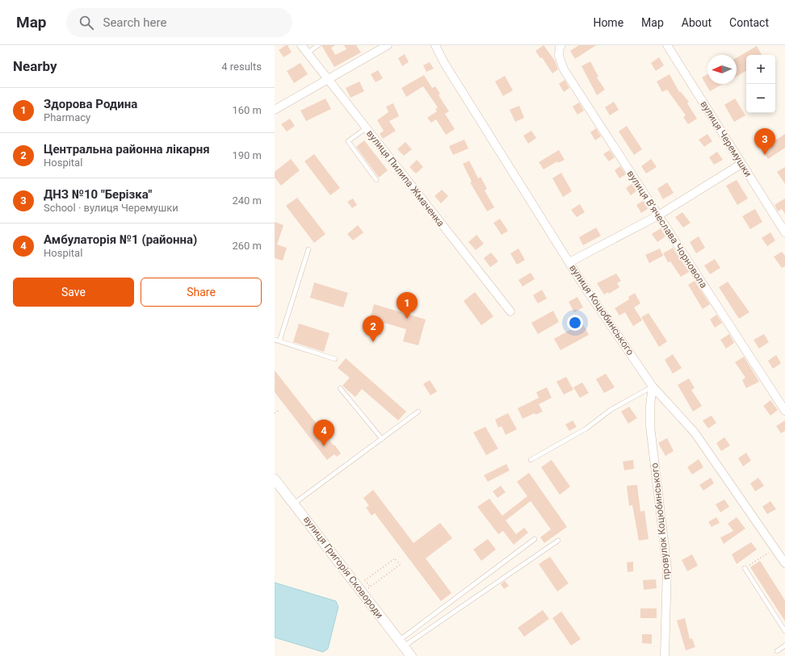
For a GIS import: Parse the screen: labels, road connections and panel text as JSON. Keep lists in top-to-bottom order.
{
  "streets": {
    "street": [
      "вулиця Черемушки",
      "вулиця Пилипа Жмаченка",
      "вулиця Вʼячеслава Чорновола",
      "вулиця Коцюбинського",
      "провулок Коцюбинського",
      "вулиця Григорія Сковороди"
    ]
  },
  "crossings": [
    ["вулиця Коцюбинського", "провулок Коцюбинського"]
  ],
  "north": "left",
  "page": {
    "header": "Map",
    "search": "Search here",
    "nav": [
      "Home",
      "Map",
      "About",
      "Contact"
    ],
    "heading": ["Nearby", "4 results"],
    "map_buttons": ["+", "−"],
    "list": [
      {
        "mark": "1",
        "name": "Здорова Родина",
        "note": "Pharmacy",
        "value": "160 m"
      },
      {
        "mark": "2",
        "name": "Центральна районна лікарня",
        "note": "Hospital",
        "value": "190 m"
      },
      {
        "mark": "3",
        "name": "ДНЗ №10 \"Берізка\"",
        "note": "School · вулиця Черемушки",
        "value": "240 m"
      },
      {
        "mark": "4",
        "name": "Амбулаторія №1 (районна)",
        "note": "Hospital",
        "value": "260 m"
      }
    ],
    "pins": [
      "3",
      "1",
      "2",
      "4"
    ],
    "buttons": ["Save", "Share"]
  }
}
